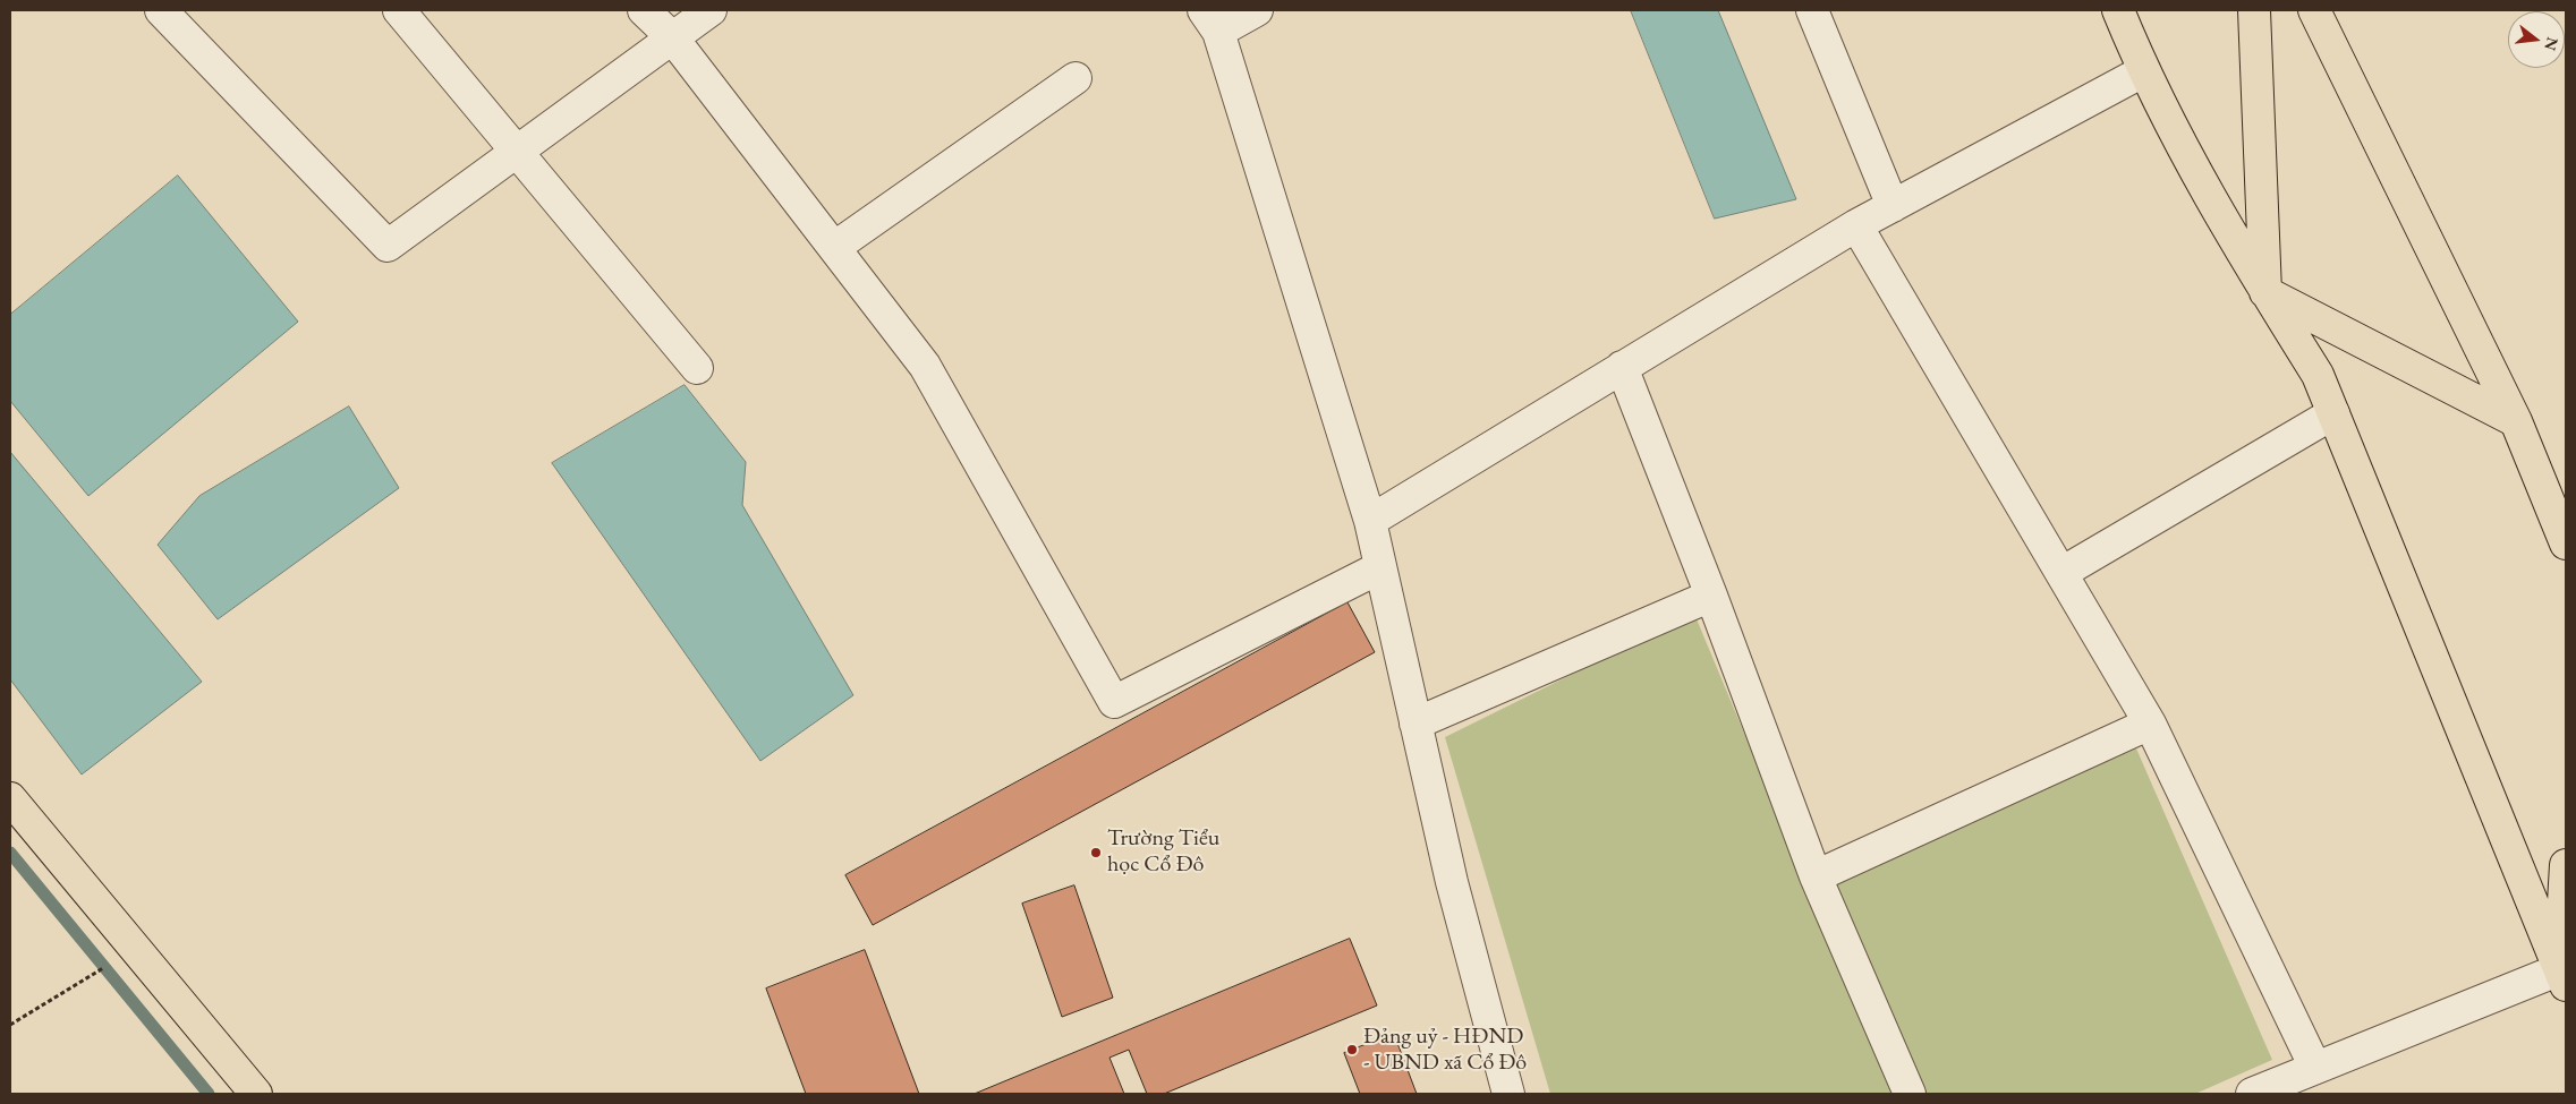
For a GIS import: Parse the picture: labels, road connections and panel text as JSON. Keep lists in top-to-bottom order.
{
  "places": ["Trường Tiểu học Cổ Đô", "Đảng uỷ - HĐND - UBND xã Cổ Đô"],
  "north": "right"
}
